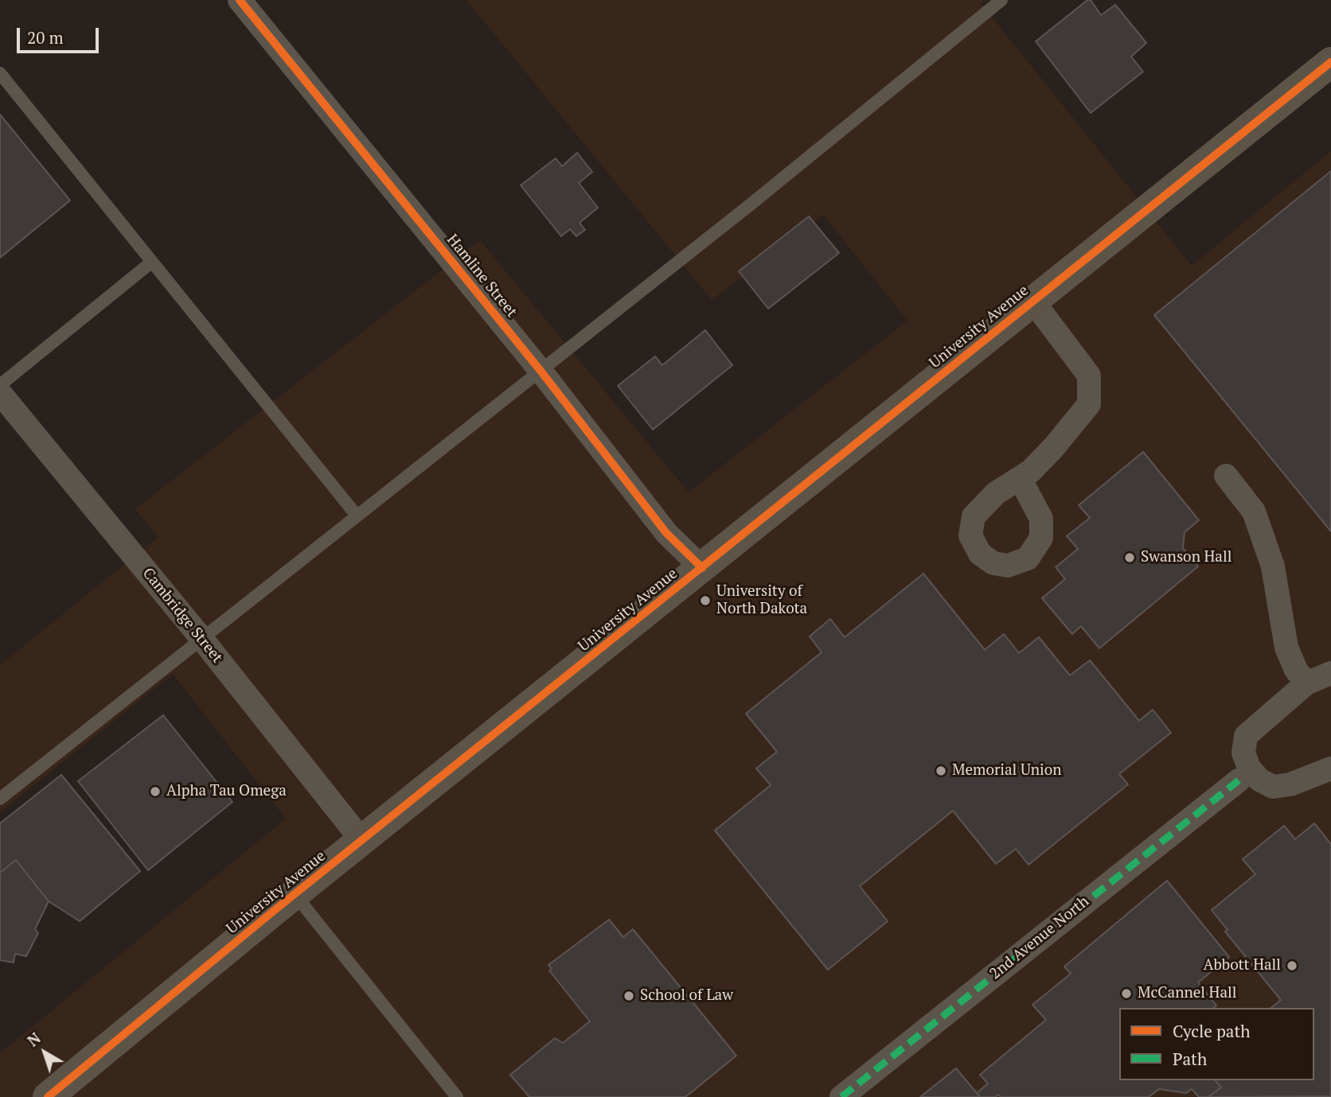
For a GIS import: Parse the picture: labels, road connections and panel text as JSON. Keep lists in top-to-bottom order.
{
  "streets": {
    "street": [
      "Hamline Street",
      "University Avenue",
      "Cambridge Street",
      "2nd Avenue North"
    ]
  },
  "crossings": [
    ["Hamline Street", "University Avenue"],
    ["University Avenue", "Cambridge Street"]
  ],
  "places": [
    "Swanson Hall",
    "University of North Dakota",
    "Memorial Union",
    "Alpha Tau Omega",
    "Abbott Hall",
    "McCannel Hall",
    "School of Law"
  ],
  "legend": ["Cycle path", "Path"],
  "scale_bar": "20 m",
  "north": "top left"
}
